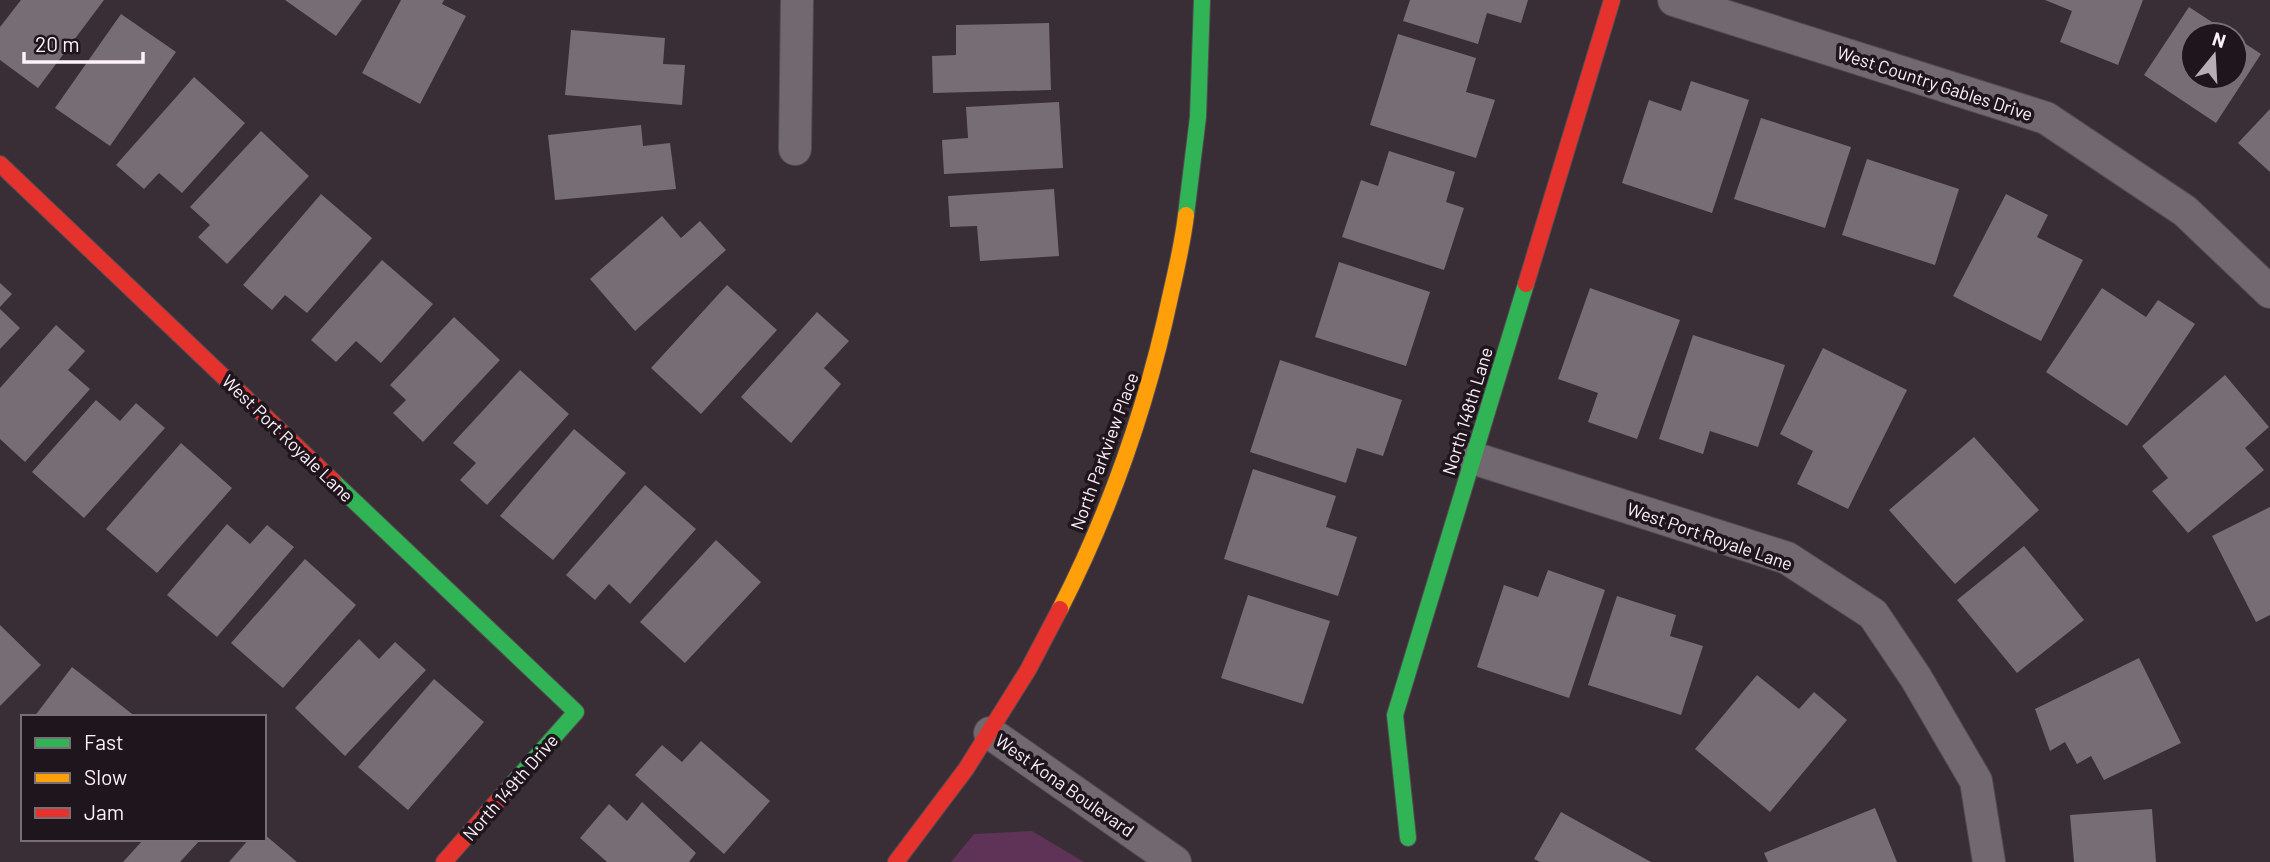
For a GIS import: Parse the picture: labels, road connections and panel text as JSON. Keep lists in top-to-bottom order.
{
  "streets": {
    "street": [
      "West Country Gables Drive",
      "North 148th Lane",
      "West Port Royale Lane",
      "North Parkview Place",
      "West Kona Boulevard",
      "North 149th Drive"
    ]
  },
  "crossings": [
    ["North 148th Lane", "West Port Royale Lane"],
    ["West Port Royale Lane", "North 149th Drive"],
    ["North Parkview Place", "West Kona Boulevard"]
  ],
  "legend": ["Fast", "Slow", "Jam"],
  "scale_bar": "20 m",
  "north": "top"
}
